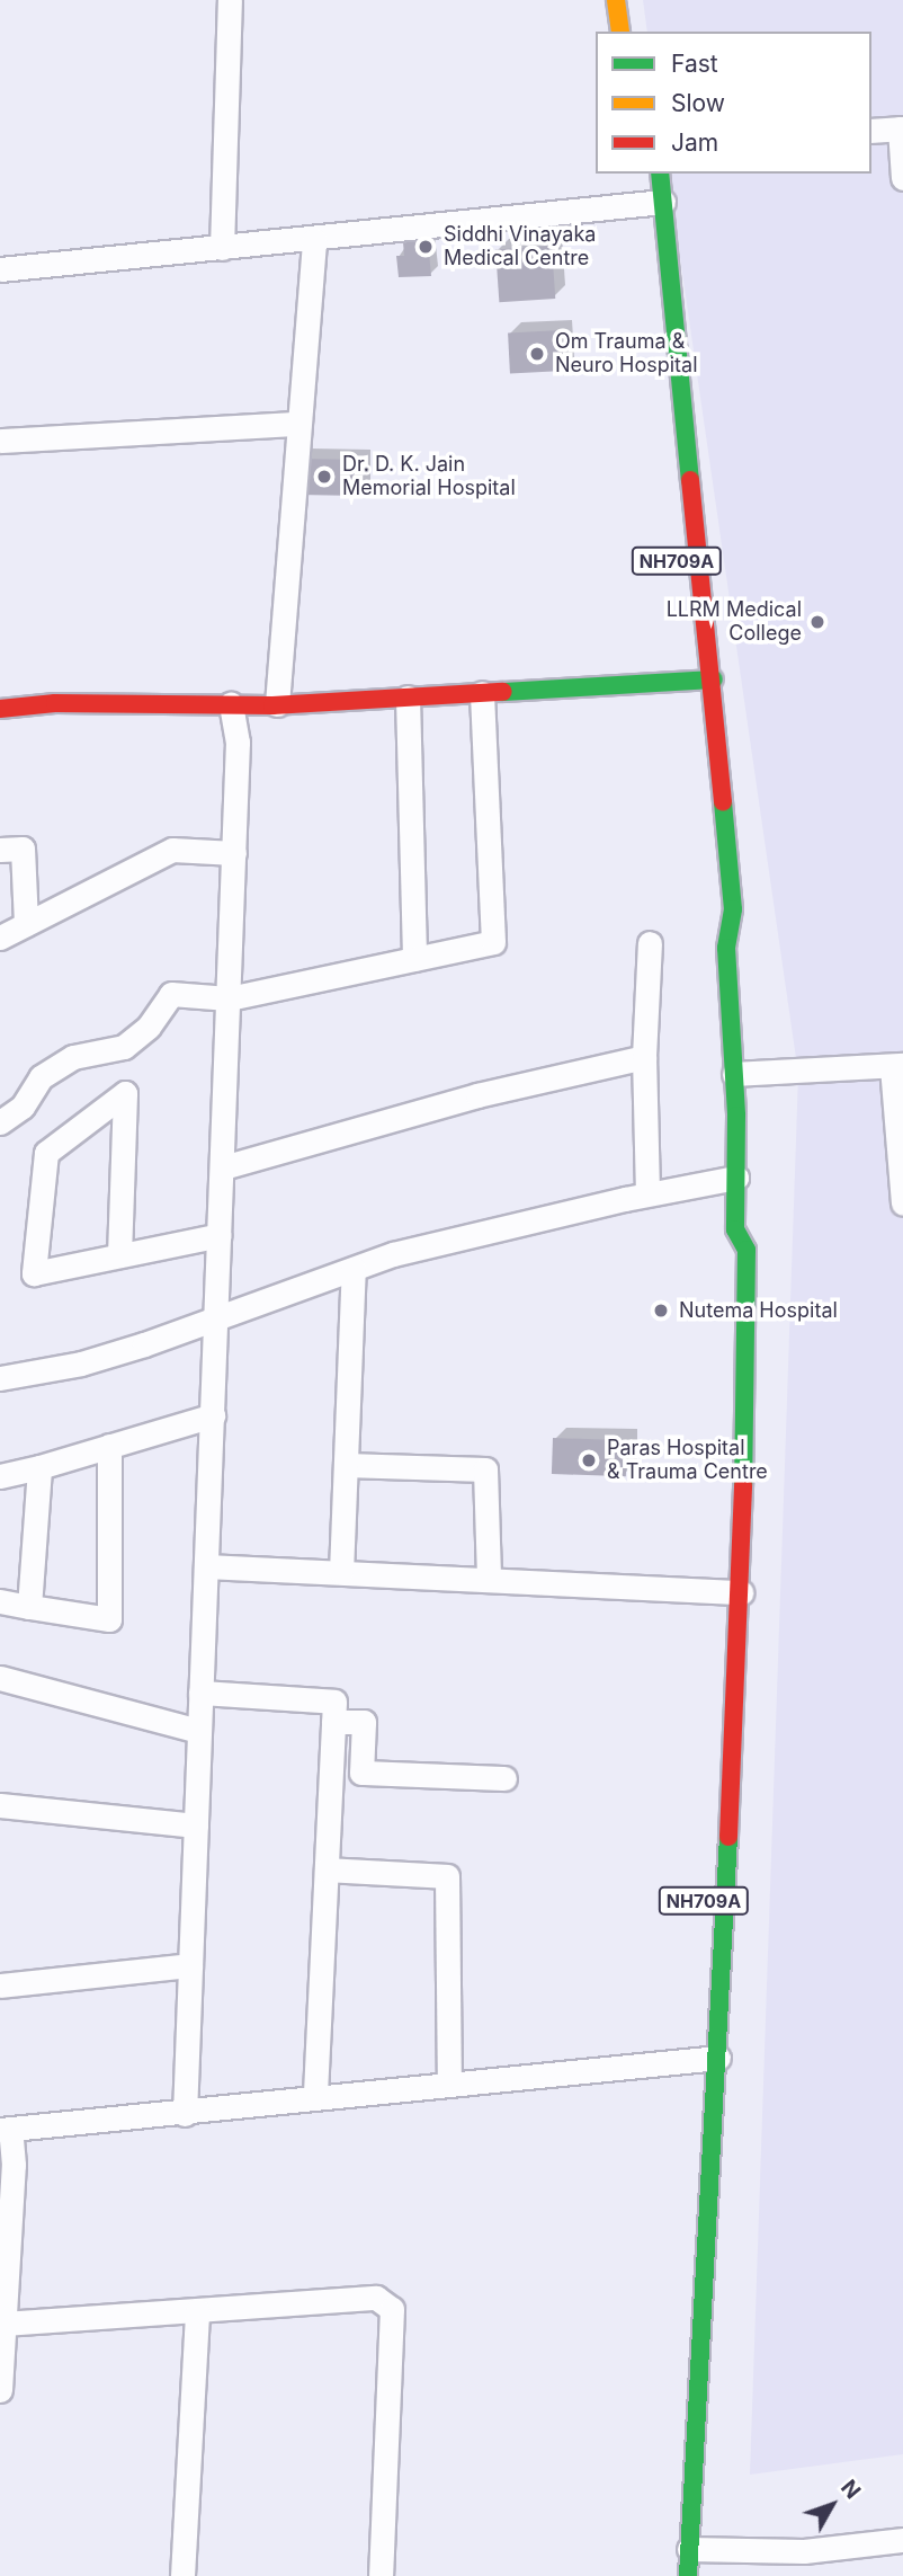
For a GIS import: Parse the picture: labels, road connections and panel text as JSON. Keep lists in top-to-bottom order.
{
  "streets": {
    "main road": ["NH709A"]
  },
  "places": [
    "Siddhi Vinayaka Medical Centre",
    "Om Trauma & Neuro Hospital",
    "Dr. D. K. Jain Memorial Hospital",
    "LLRM Medical College",
    "Nutema Hospital",
    "Paras Hospital & Trauma Centre"
  ],
  "legend": ["Fast", "Slow", "Jam"],
  "north": "top right"
}
